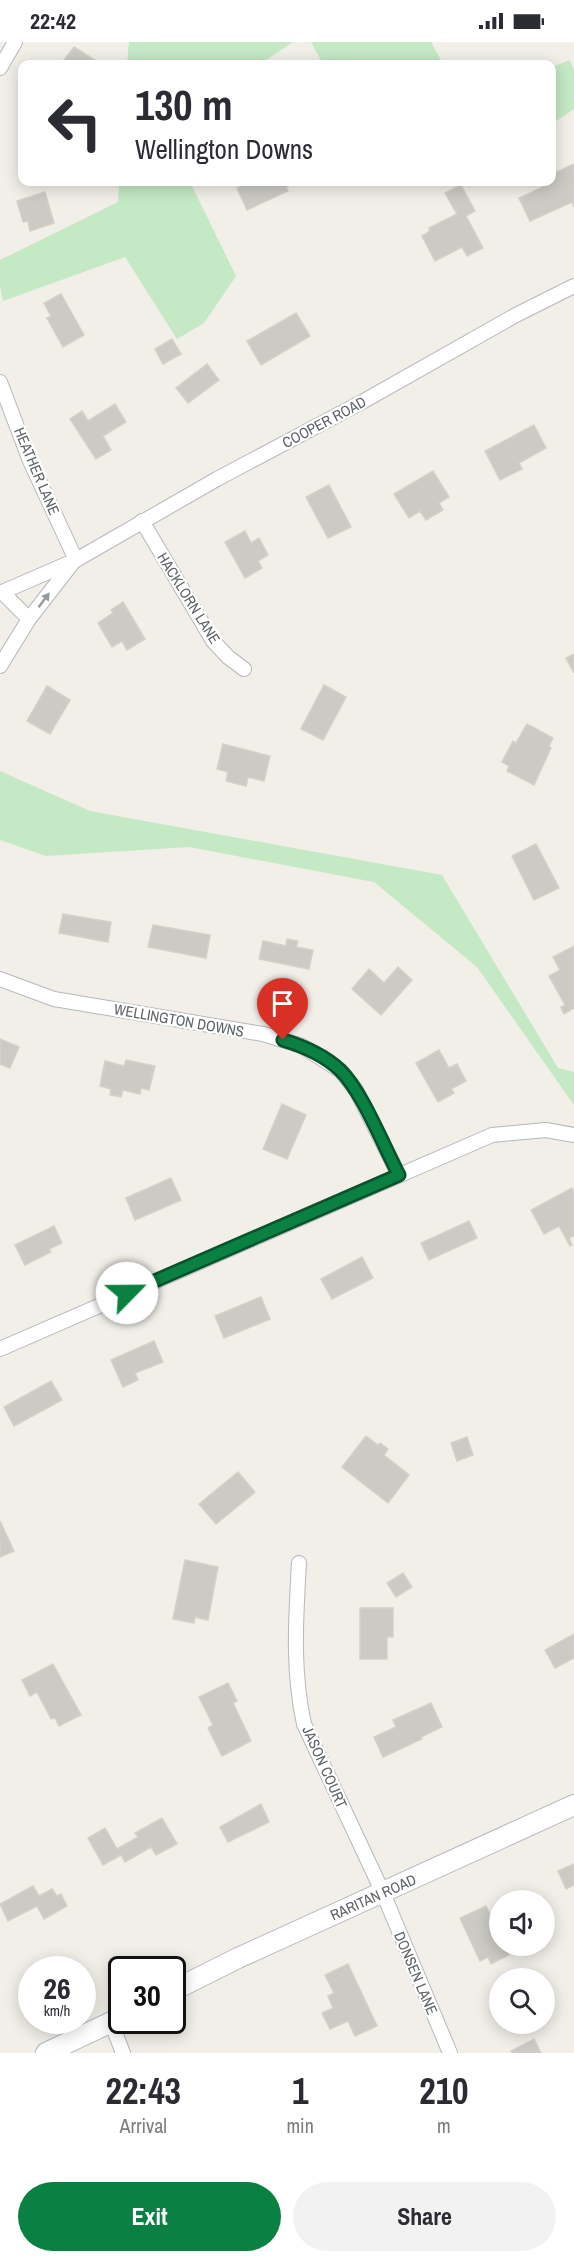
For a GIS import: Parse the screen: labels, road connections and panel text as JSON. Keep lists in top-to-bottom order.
{
  "streets": {
    "street": [
      "COOPER ROAD",
      "HEATHER LANE",
      "HACKLORN LANE",
      "WELLINGTON DOWNS",
      "JASON COURT",
      "RARITAN ROAD",
      "DONSEN LANE"
    ]
  },
  "crossings": [
    ["COOPER ROAD", "HEATHER LANE"],
    ["COOPER ROAD", "HACKLORN LANE"],
    ["JASON COURT", "RARITAN ROAD"],
    ["JASON COURT", "DONSEN LANE"],
    ["RARITAN ROAD", "DONSEN LANE"]
  ],
  "page": {
    "status": "22:42",
    "turn": ["130 m", "Wellington Downs"],
    "speed": "26 km/h",
    "limit": "30",
    "eta": [
      "22:43",
      "Arrival",
      "1",
      "min",
      "210",
      "m"
    ],
    "buttons": ["Exit", "Share"]
  }
}
